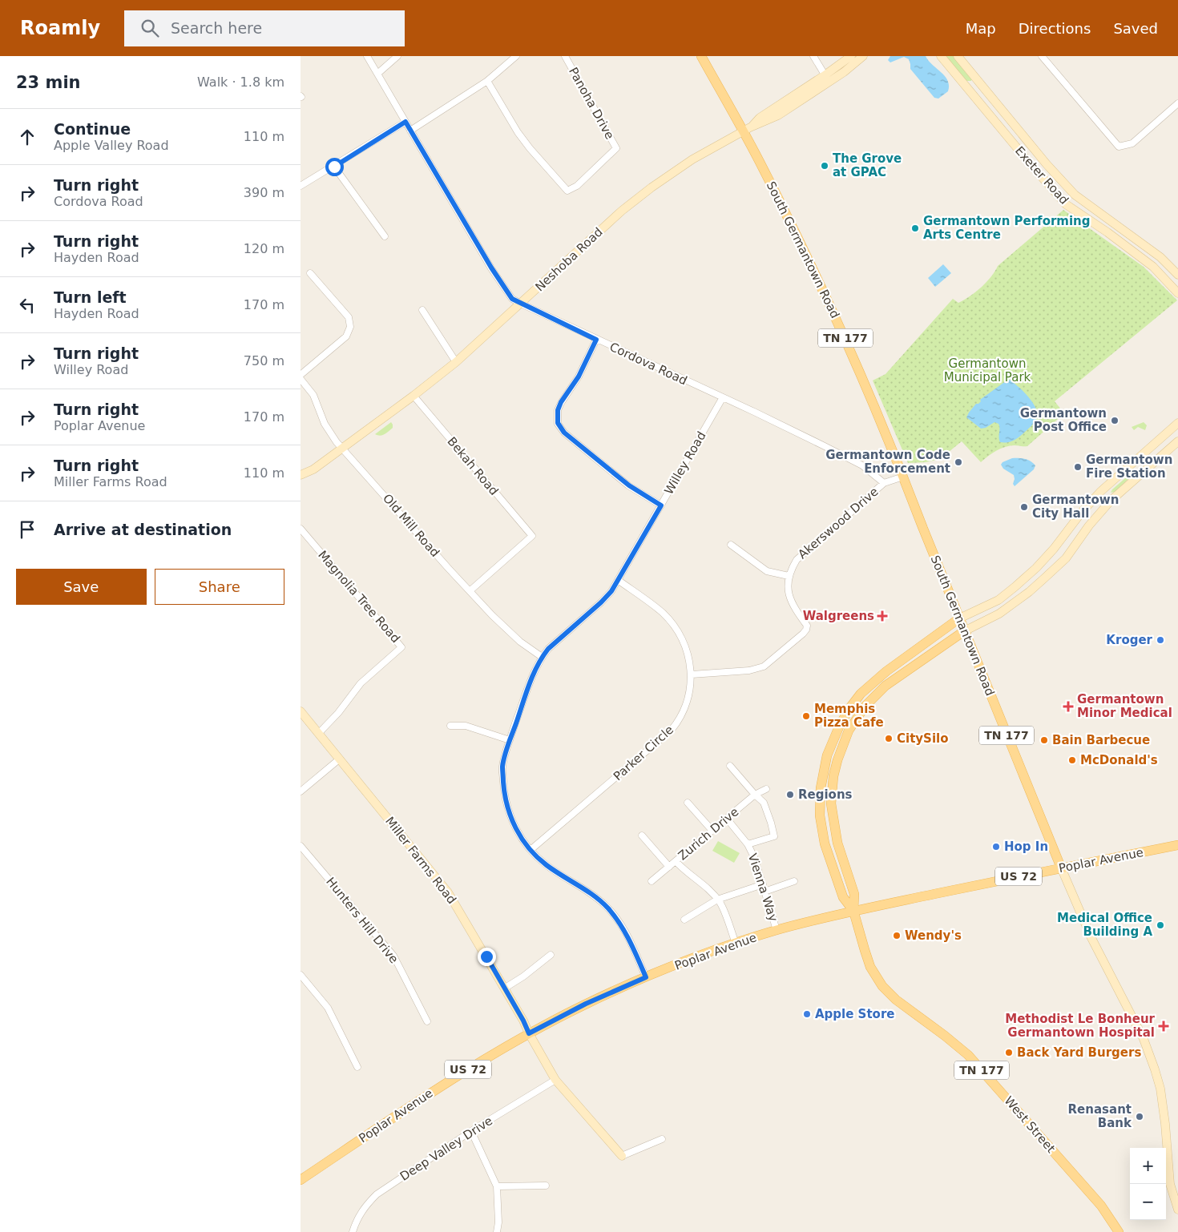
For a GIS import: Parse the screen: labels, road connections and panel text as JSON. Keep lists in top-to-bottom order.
{
  "streets": {
    "main road": [
      "South Germantown Road",
      "TN 177",
      "Poplar Avenue",
      "US 72",
      "West Street"
    ],
    "street": [
      "Panoha Drive",
      "Exeter Road",
      "Neshoba Road",
      "Cordova Road",
      "Willey Road",
      "Bekah Road",
      "Akerswood Drive",
      "Old Mill Road",
      "Magnolia Tree Road",
      "Parker Circle",
      "Zurich Drive",
      "Miller Farms Road",
      "Vienna Way",
      "Hunters Hill Drive",
      "Deep Valley Drive"
    ]
  },
  "crossings": [
    ["South Germantown Road", "Neshoba Road"],
    ["South Germantown Road", "Akerswood Drive"],
    ["South Germantown Road", "Poplar Avenue"],
    ["Neshoba Road", "Cordova Road"],
    ["Neshoba Road", "Bekah Road"],
    ["Neshoba Road", "Old Mill Road"],
    ["Cordova Road", "Willey Road"],
    ["Cordova Road", "Akerswood Drive"],
    ["Willey Road", "Old Mill Road"],
    ["Willey Road", "Parker Circle"],
    ["Willey Road", "Poplar Avenue"],
    ["Bekah Road", "Old Mill Road"],
    ["Magnolia Tree Road", "Miller Farms Road"],
    ["Zurich Drive", "Vienna Way"],
    ["Miller Farms Road", "Poplar Avenue"],
    ["Miller Farms Road", "Deep Valley Drive"],
    ["Poplar Avenue", "Vienna Way"],
    ["Poplar Avenue", "West Street"]
  ],
  "parks": ["Germantown Municipal Park"],
  "places": {
    "other": [
      "The Grove at GPAC",
      "Germantown Performing Arts Centre",
      "Germantown Post Office",
      "Germantown Code Enforcement",
      "Germantown Fire Station",
      "Germantown City Hall",
      "Kroger",
      "Memphis Pizza Cafe",
      "CitySilo",
      "Bain Barbecue",
      "McDonald's",
      "Regions",
      "Hop In",
      "Medical Office Building A",
      "Wendy's",
      "Apple Store",
      "Back Yard Burgers",
      "Renasant Bank"
    ],
    "health": ["Walgreens", "Germantown Minor Medical", "Methodist Le Bonheur Germantown Hospital"]
  },
  "page": {
    "header": "Roamly",
    "search": "Search here",
    "nav": ["Map", "Directions", "Saved"],
    "heading": ["23 min", "Walk · 1.8 km"],
    "list": [
      ["Continue", "Apple Valley Road", "110 m"],
      ["Turn right", "Cordova Road", "390 m"],
      ["Turn right", "Hayden Road", "120 m"],
      ["Turn left", "Hayden Road", "170 m"],
      ["Turn right", "Willey Road", "750 m"],
      ["Turn right", "Poplar Avenue", "170 m"],
      ["Turn right", "Miller Farms Road", "110 m"],
      "Arrive at destination"
    ],
    "buttons": ["Save", "Share"],
    "map_buttons": ["+", "−"]
  }
}
